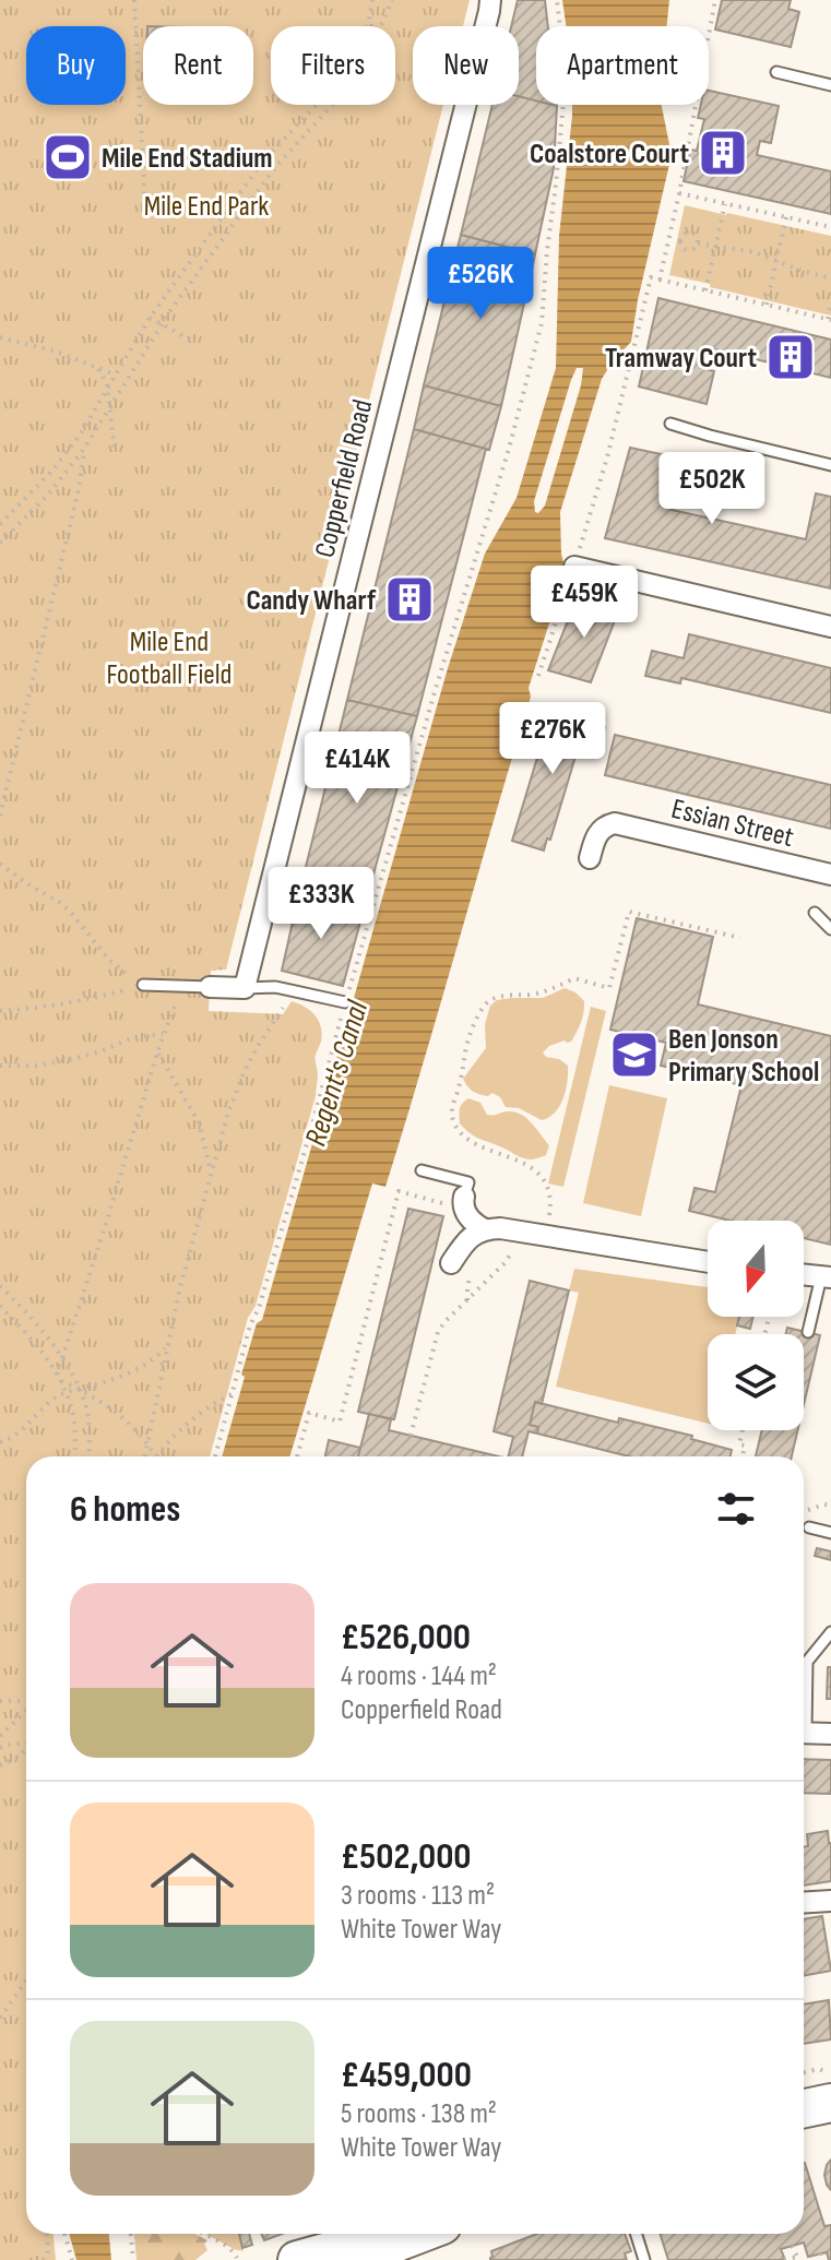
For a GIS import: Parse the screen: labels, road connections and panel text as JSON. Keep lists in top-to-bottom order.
{
  "streets": {
    "street": ["Copperfield Road", "Essian Street"]
  },
  "water": ["Regent's Canal"],
  "parks": ["Mile End Park", "Mile End Football Field"],
  "places": {
    "building": ["Coalstore Court", "Tramway Court", "Candy Wharf"],
    "sports": ["Mile End Stadium"],
    "school or university": ["Ben Jonson Primary School"]
  },
  "north": "bottom",
  "page": {
    "chip": [
      "Buy",
      "Rent",
      "Filters",
      "New",
      "Apartment"
    ],
    "price": [
      "£526K",
      "£502K",
      "£459K",
      "£276K",
      "£414K",
      "£333K"
    ],
    "heading": "6 homes",
    "list": [
      {
        "name": "£526,000",
        "note": "4 rooms · 144 m² · Copperfield Road"
      },
      {
        "name": "£502,000",
        "note": "3 rooms · 113 m² · White Tower Way"
      },
      {
        "name": "£459,000",
        "note": "5 rooms · 138 m² · White Tower Way"
      }
    ]
  }
}
